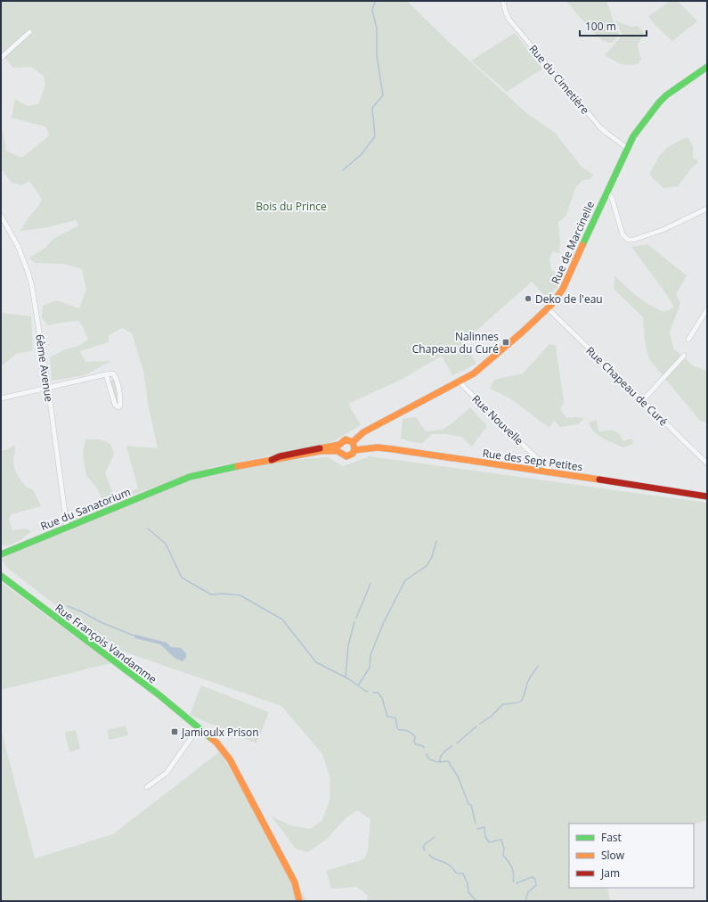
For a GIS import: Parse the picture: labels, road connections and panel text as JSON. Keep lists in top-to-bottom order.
{
  "streets": {
    "street": [
      "Rue du Cimetière",
      "Rue de Marcinelle",
      "6ème Avenue",
      "Rue Chapeau de Curé",
      "Rue Nouvelle",
      "Rue des Sept Petites",
      "Rue du Sanatorium",
      "Rue François Vandamme"
    ]
  },
  "crossings": [
    ["Rue du Cimetière", "Rue de Marcinelle"],
    ["Rue de Marcinelle", "Rue Chapeau de Curé"],
    ["Rue de Marcinelle", "Rue Nouvelle"],
    ["Rue de Marcinelle", "Rue des Sept Petites"],
    ["6ème Avenue", "Rue du Sanatorium"],
    ["Rue Nouvelle", "Rue des Sept Petites"]
  ],
  "parks": ["Bois du Prince"],
  "places": {
    "other": ["Deko de l'eau"],
    "transit": ["Nalinnes Chapeau du Curé", "Jamioulx Prison"]
  },
  "legend": ["Fast", "Slow", "Jam"],
  "scale_bar": "100 m"
}
